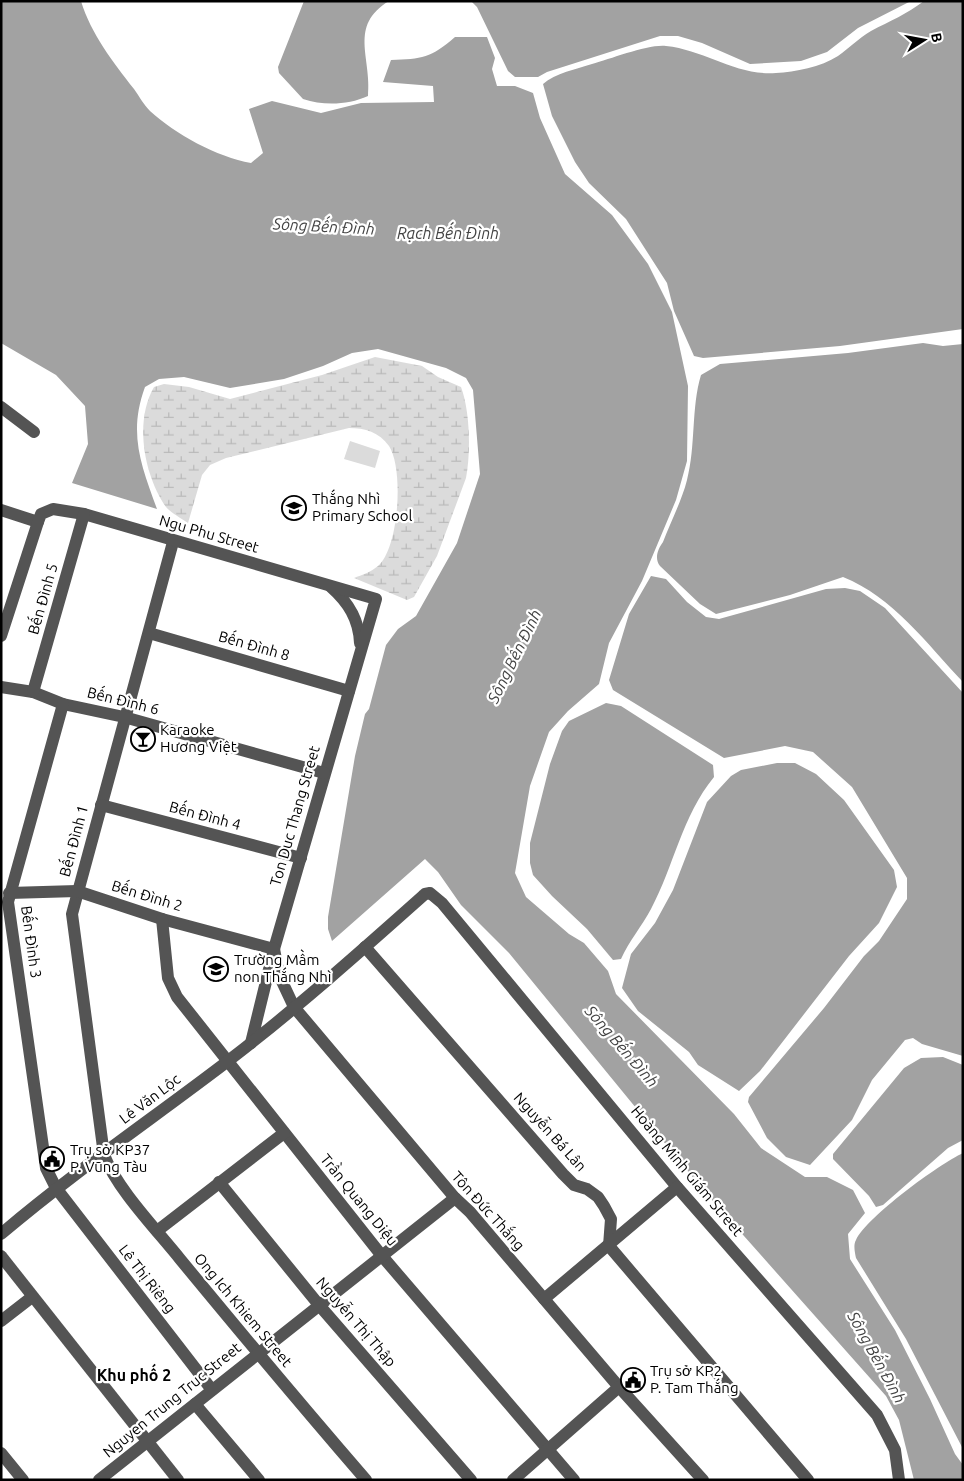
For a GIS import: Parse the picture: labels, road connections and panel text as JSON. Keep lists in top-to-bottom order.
{
  "streets": {
    "street": [
      "Ngu Phu Street",
      "Bến Đình 5",
      "Bến Đình 8",
      "Bến Đình 6",
      "Bến Đình 4",
      "Ton Duc Thang Street",
      "Bến Đình 1",
      "Bến Đình 2",
      "Bến Đình 3",
      "Lê Văn Lộc",
      "Nguyễn Bá Lân",
      "Hoàng Minh Giám Street",
      "Trần Quang Diệu",
      "Tôn Đức Thắng",
      "Lê Thị Riêng",
      "Ong Ich Khiem Street",
      "Nguyễn Thị Thập",
      "Nguyen Trung Truc Street"
    ]
  },
  "crossings": [
    ["Ngu Phu Street", "Bến Đình 5"],
    ["Ngu Phu Street", "Ton Duc Thang Street"],
    ["Ngu Phu Street", "Bến Đình 1"],
    ["Bến Đình 5", "Bến Đình 6"],
    ["Bến Đình 8", "Ton Duc Thang Street"],
    ["Bến Đình 8", "Bến Đình 1"],
    ["Bến Đình 6", "Ton Duc Thang Street"],
    ["Bến Đình 6", "Bến Đình 1"],
    ["Bến Đình 6", "Bến Đình 3"],
    ["Bến Đình 4", "Ton Duc Thang Street"],
    ["Bến Đình 4", "Bến Đình 1"],
    ["Ton Duc Thang Street", "Bến Đình 2"],
    ["Ton Duc Thang Street", "Lê Văn Lộc"],
    ["Ton Duc Thang Street", "Tôn Đức Thắng"],
    ["Bến Đình 1", "Bến Đình 2"],
    ["Bến Đình 1", "Lê Văn Lộc"],
    ["Bến Đình 1", "Ong Ich Khiem Street"],
    ["Bến Đình 2", "Bến Đình 3"],
    ["Bến Đình 2", "Trần Quang Diệu"],
    ["Bến Đình 2", "Tôn Đức Thắng"],
    ["Bến Đình 3", "Lê Văn Lộc"],
    ["Bến Đình 3", "Lê Thị Riêng"],
    ["Lê Văn Lộc", "Nguyễn Bá Lân"],
    ["Lê Văn Lộc", "Hoàng Minh Giám Street"],
    ["Lê Văn Lộc", "Trần Quang Diệu"],
    ["Lê Văn Lộc", "Tôn Đức Thắng"],
    ["Lê Văn Lộc", "Lê Thị Riêng"],
    ["Lê Văn Lộc", "Ong Ich Khiem Street"],
    ["Trần Quang Diệu", "Nguyen Trung Truc Street"],
    ["Tôn Đức Thắng", "Nguyen Trung Truc Street"],
    ["Lê Thị Riêng", "Nguyen Trung Truc Street"],
    ["Ong Ich Khiem Street", "Nguyen Trung Truc Street"],
    ["Nguyễn Thị Thập", "Nguyen Trung Truc Street"]
  ],
  "districts": ["Khu phố 2"],
  "water": ["Sông Bến Đình", "Rạch Bến Đình"],
  "places": {
    "school or university": ["Thắng Nhì Primary School", "Trường Mầm non Thắng Nhì"],
    "bar": ["Karaoke Hương Việt"],
    "public building": ["Trụ sở KP37 P. Vũng Tàu", "Trụ sở KP2 P. Tam Thắng"]
  },
  "north": "right"
}
